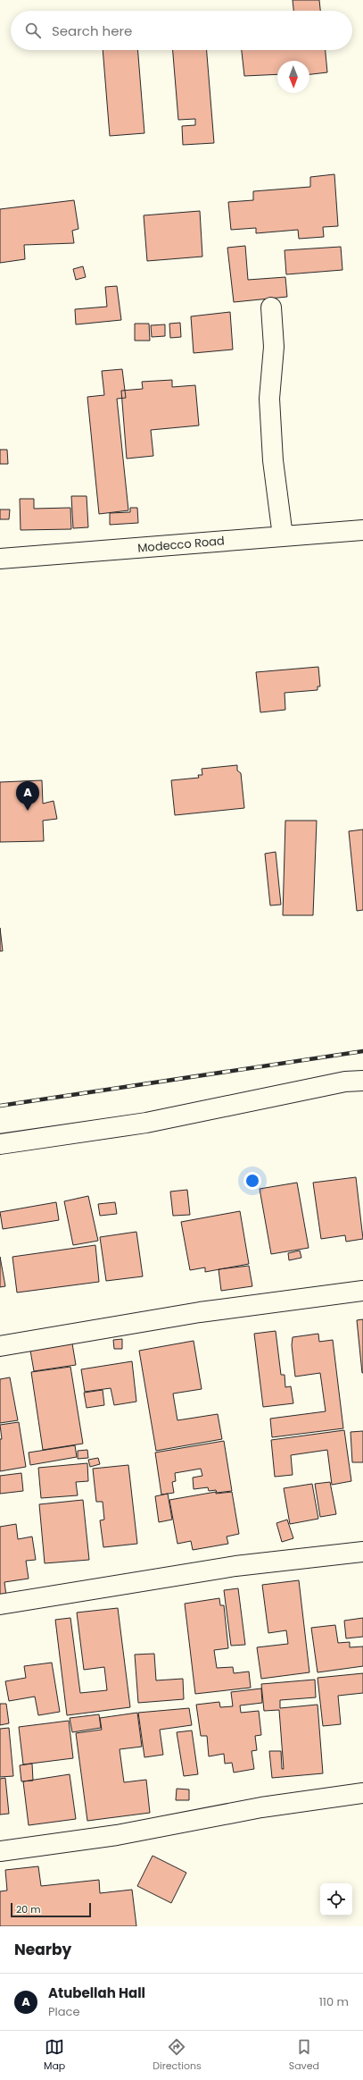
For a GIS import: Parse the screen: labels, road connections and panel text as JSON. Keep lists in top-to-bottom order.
{
  "streets": {
    "street": ["Modecco Road"]
  },
  "scale_bar": "20 m",
  "north": "bottom",
  "page": {
    "search": "Search here",
    "pins": "A",
    "scale": "20 m",
    "heading": "Nearby",
    "list": [
      {
        "mark": "A",
        "name": "Atubellah Hall",
        "note": "Place",
        "value": "110 m"
      }
    ],
    "nav": ["Map", "Directions", "Saved"]
  }
}
